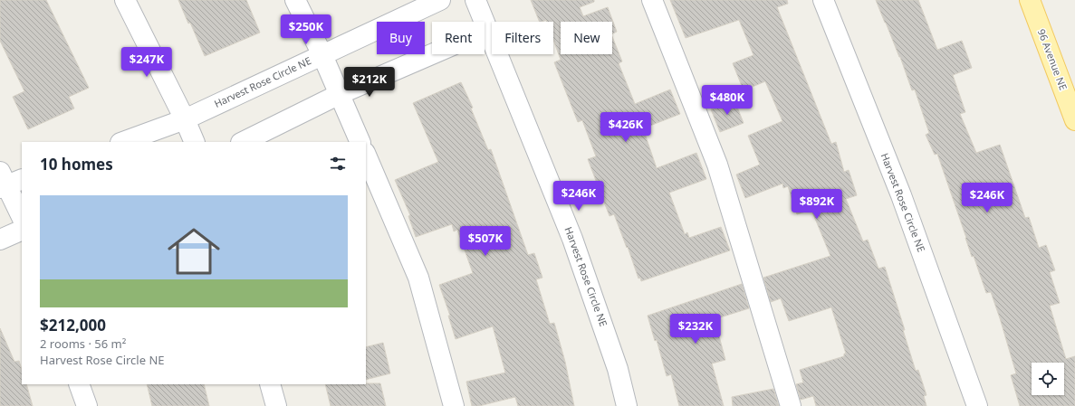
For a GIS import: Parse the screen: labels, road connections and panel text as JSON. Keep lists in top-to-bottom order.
{
  "streets": {
    "main road": ["96 Avenue NE"],
    "street": ["Harvest Rose Circle NE"]
  },
  "page": {
    "price": [
      "$250K",
      "$247K",
      "$212K",
      "$480K",
      "$426K",
      "$246K",
      "$246K",
      "$892K",
      "$507K",
      "$232K"
    ],
    "chip": [
      "Buy",
      "Rent",
      "Filters",
      "New"
    ],
    "heading": "10 homes",
    "list": [
      {
        "name": "$212,000",
        "note": "2 rooms · 56 m² · Harvest Rose Circle NE"
      }
    ]
  }
}
